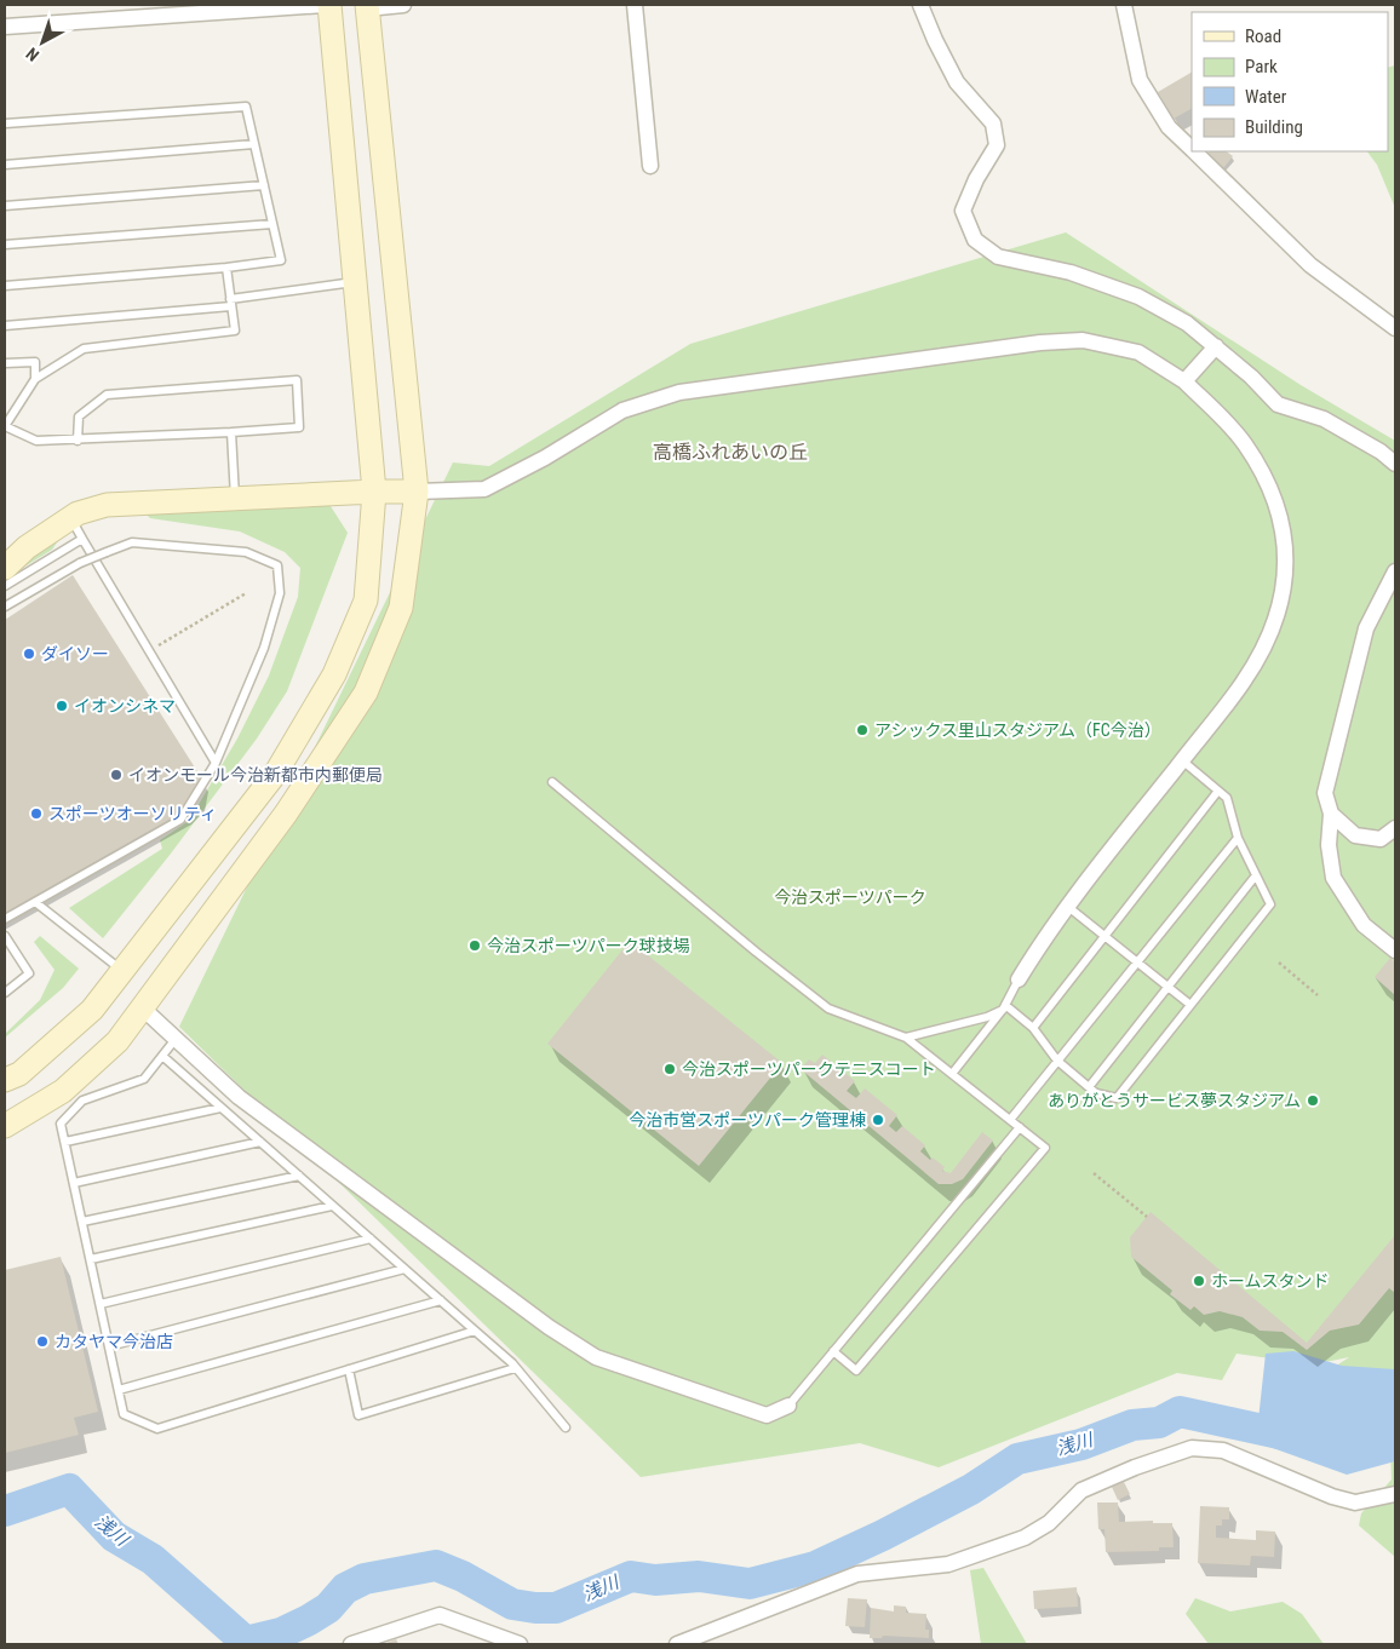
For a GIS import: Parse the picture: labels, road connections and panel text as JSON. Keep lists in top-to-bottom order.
{
  "districts": ["高橋ふれあいの丘"],
  "water": ["浅川"],
  "parks": ["今治スポーツパーク"],
  "places": [
    "ダイソー",
    "イオンシネマ",
    "アシックス里山スタジアム（FC今治）",
    "イオンモール今治新都市内郵便局",
    "スポーツオーソリティ",
    "今治スポーツパーク球技場",
    "今治スポーツパークテニスコート",
    "ありがとうサービス夢スタジアム",
    "今治市営スポーツパーク管理棟",
    "ホームスタンド",
    "カタヤマ今治店"
  ],
  "legend": [
    "Road",
    "Park",
    "Water",
    "Building"
  ],
  "north": "bottom left"
}
